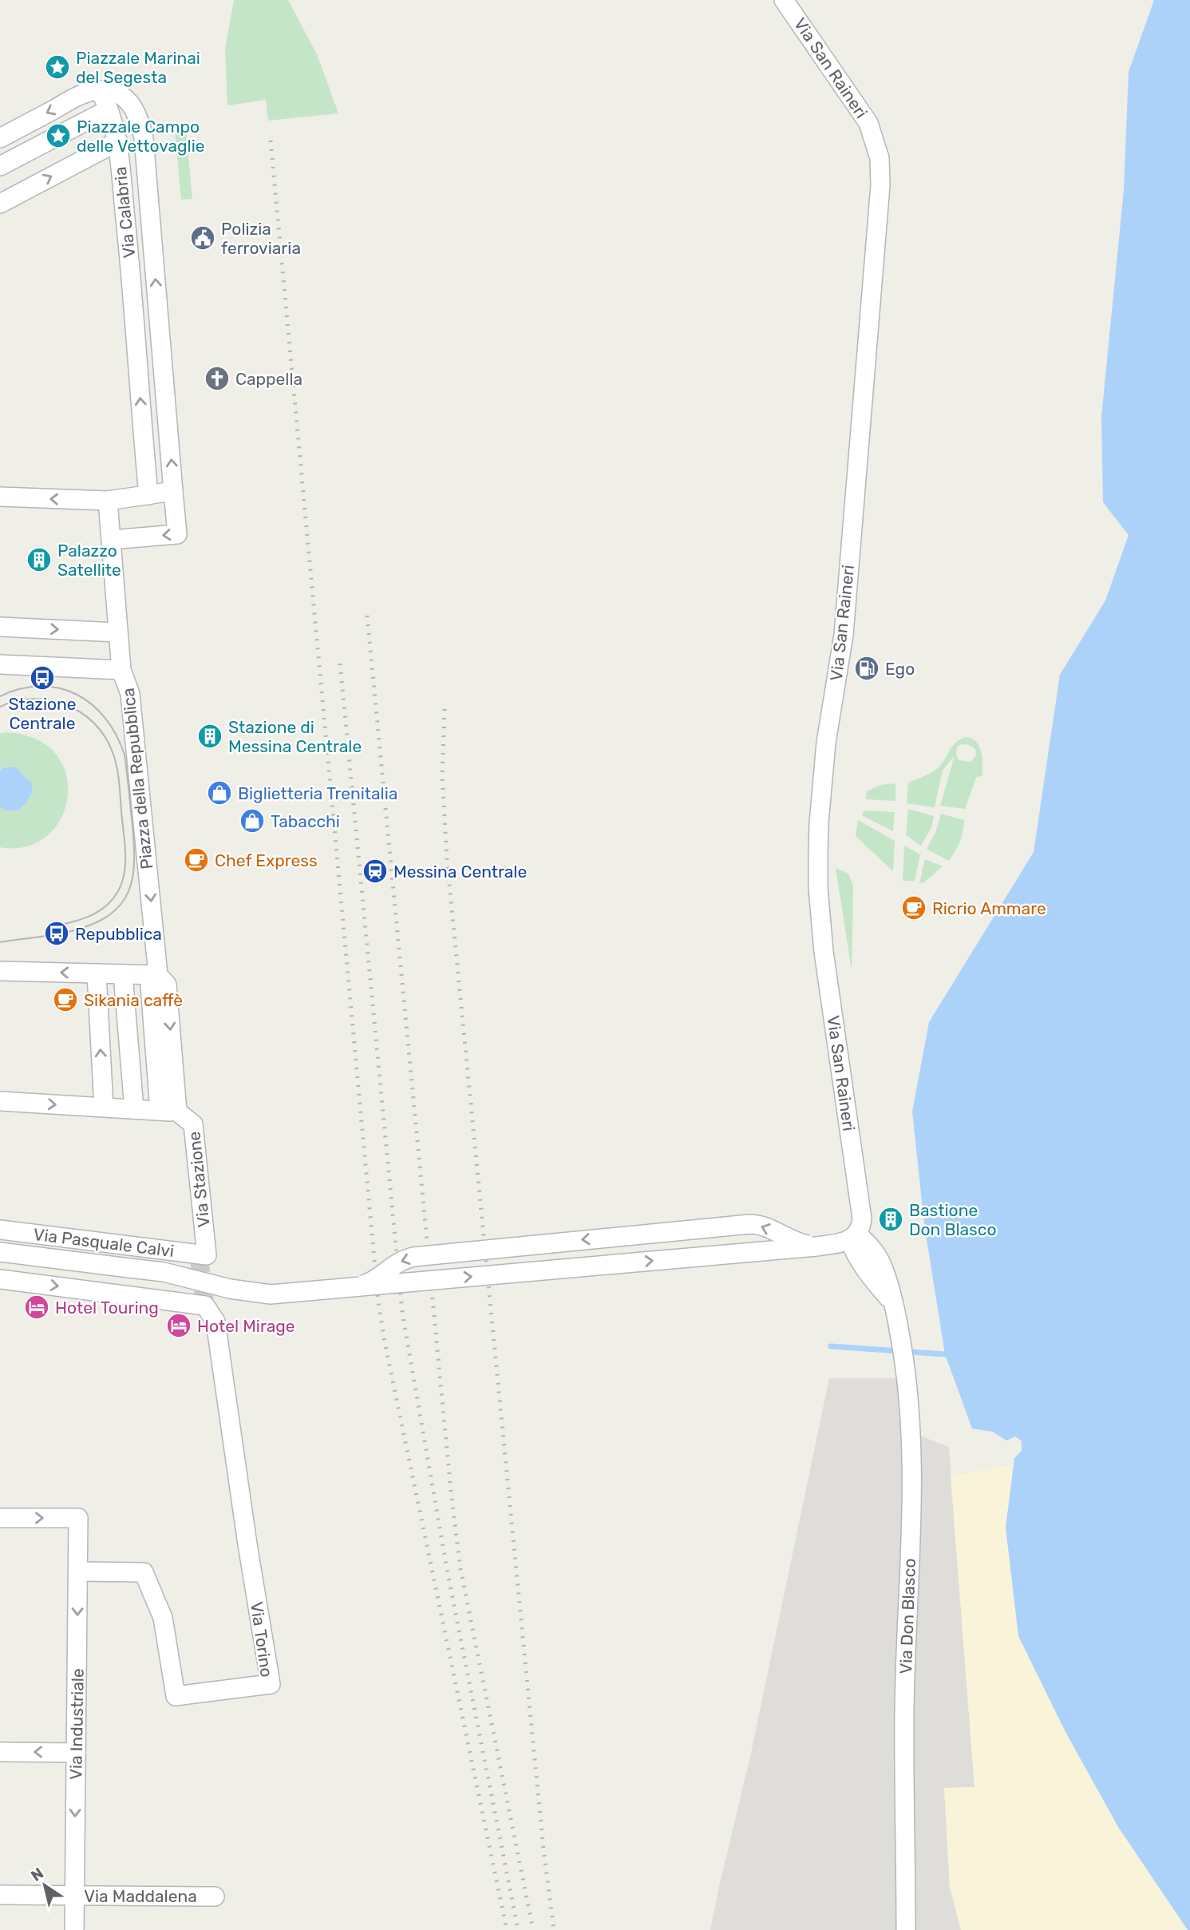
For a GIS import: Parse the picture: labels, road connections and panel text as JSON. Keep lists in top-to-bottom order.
{
  "streets": {
    "street": [
      "Via San Raineri",
      "Via Calabria",
      "Piazza della Repubblica",
      "Via Stazione",
      "Via Pasquale Calvi",
      "Via Don Blasco",
      "Via Torino",
      "Via Industriale",
      "Via Maddalena"
    ]
  },
  "crossings": [
    ["Via San Raineri", "Via Don Blasco"],
    ["Piazza della Repubblica", "Via Stazione"],
    ["Via Stazione", "Via Pasquale Calvi"],
    ["Via Torino", "Via Industriale"],
    ["Via Industriale", "Via Maddalena"]
  ],
  "one_way": ["Via Calabria", "Via Industriale"],
  "places": {
    "place": ["Piazzale Marinai del Segesta", "Piazzale Campo delle Vettovaglie"],
    "public building": ["Polizia ferroviaria"],
    "church": ["Cappella"],
    "building": ["Palazzo Satellite", "Stazione di Messina Centrale", "Bastione Don Blasco"],
    "fuel station": ["Ego"],
    "bus stop": ["Stazione Centrale", "Repubblica"],
    "shop": ["Biglietteria Trenitalia", "Tabacchi"],
    "cafe": ["Chef Express", "Ricrio Ammare", "Sikania caffè"],
    "station": ["Messina Centrale"],
    "hotel": ["Hotel Touring", "Hotel Mirage"]
  },
  "north": "top left"
}
